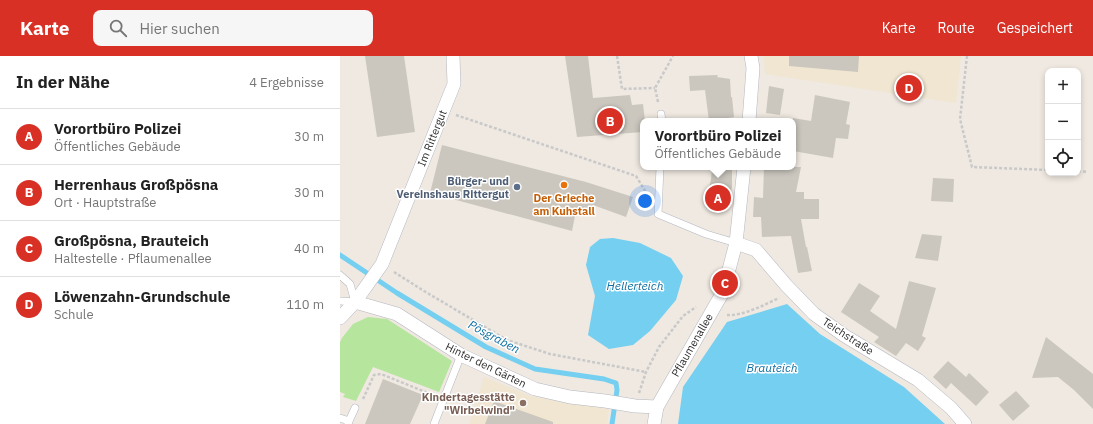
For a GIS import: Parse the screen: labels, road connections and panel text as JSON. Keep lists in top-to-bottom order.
{
  "streets": {
    "street": [
      "Im Rittergut",
      "Teichstraße",
      "Pflaumenallee",
      "Hinter den Gärten"
    ]
  },
  "crossings": [
    ["Im Rittergut", "Hinter den Gärten"],
    ["Teichstraße", "Pflaumenallee"],
    ["Pflaumenallee", "Hinter den Gärten"]
  ],
  "water": ["Hellerteich", "Pösgraben", "Brauteich"],
  "places": ["Der Grieche am Kuhstall", "Bürger- und Vereinshaus Rittergut", "Kindertagesstätte \"Wirbelwind\""],
  "page": {
    "header": "Karte",
    "search": "Hier suchen",
    "nav": ["Karte", "Route", "Gespeichert"],
    "heading": ["In der Nähe", "4 Ergebnisse"],
    "map_buttons": ["+", "−"],
    "pins": [
      "D",
      "B",
      "A",
      "C"
    ],
    "list": [
      {
        "mark": "A",
        "name": "Vorortbüro Polizei",
        "note": "Öffentliches Gebäude",
        "value": "30 m"
      },
      {
        "mark": "B",
        "name": "Herrenhaus Großpösna",
        "note": "Ort · Hauptstraße",
        "value": "30 m"
      },
      {
        "mark": "C",
        "name": "Großpösna, Brauteich",
        "note": "Haltestelle · Pflaumenallee",
        "value": "40 m"
      },
      {
        "mark": "D",
        "name": "Löwenzahn-Grundschule",
        "note": "Schule",
        "value": "110 m"
      }
    ],
    "popup": ["Vorortbüro Polizei", "Öffentliches Gebäude"]
  }
}
